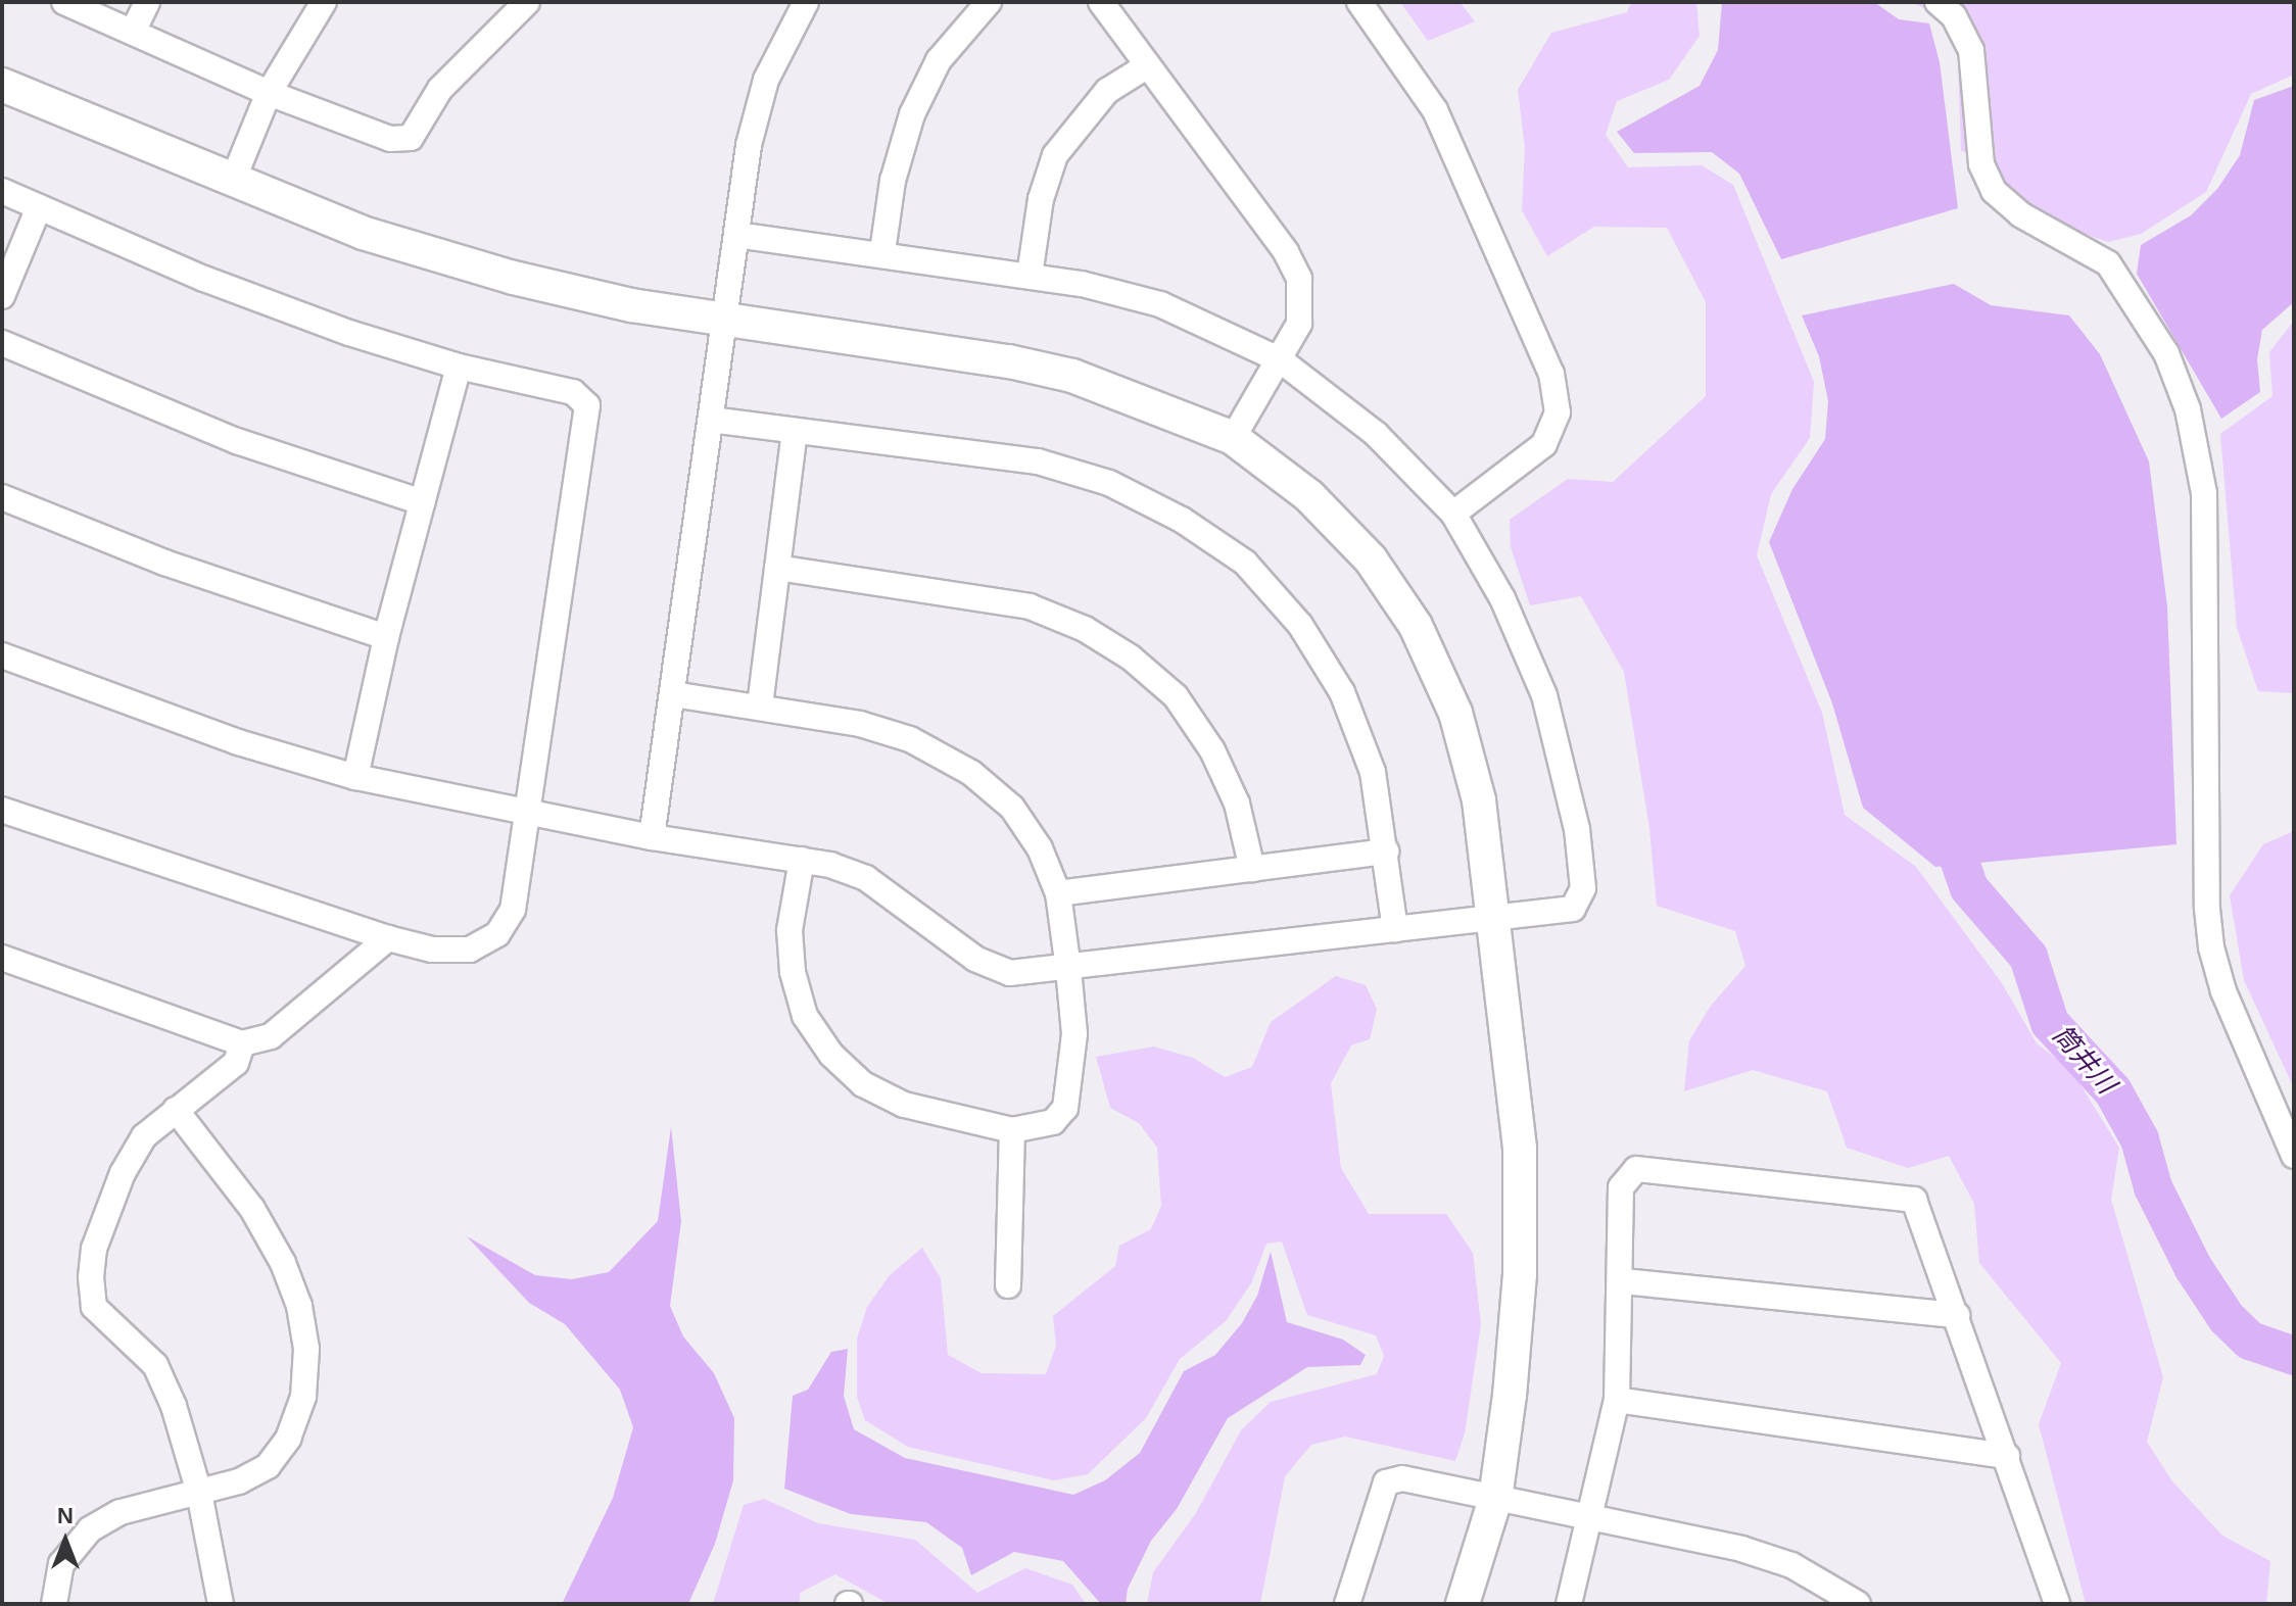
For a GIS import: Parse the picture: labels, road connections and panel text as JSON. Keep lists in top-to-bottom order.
{
  "water": ["筒井川"],
  "north": "top"
}
